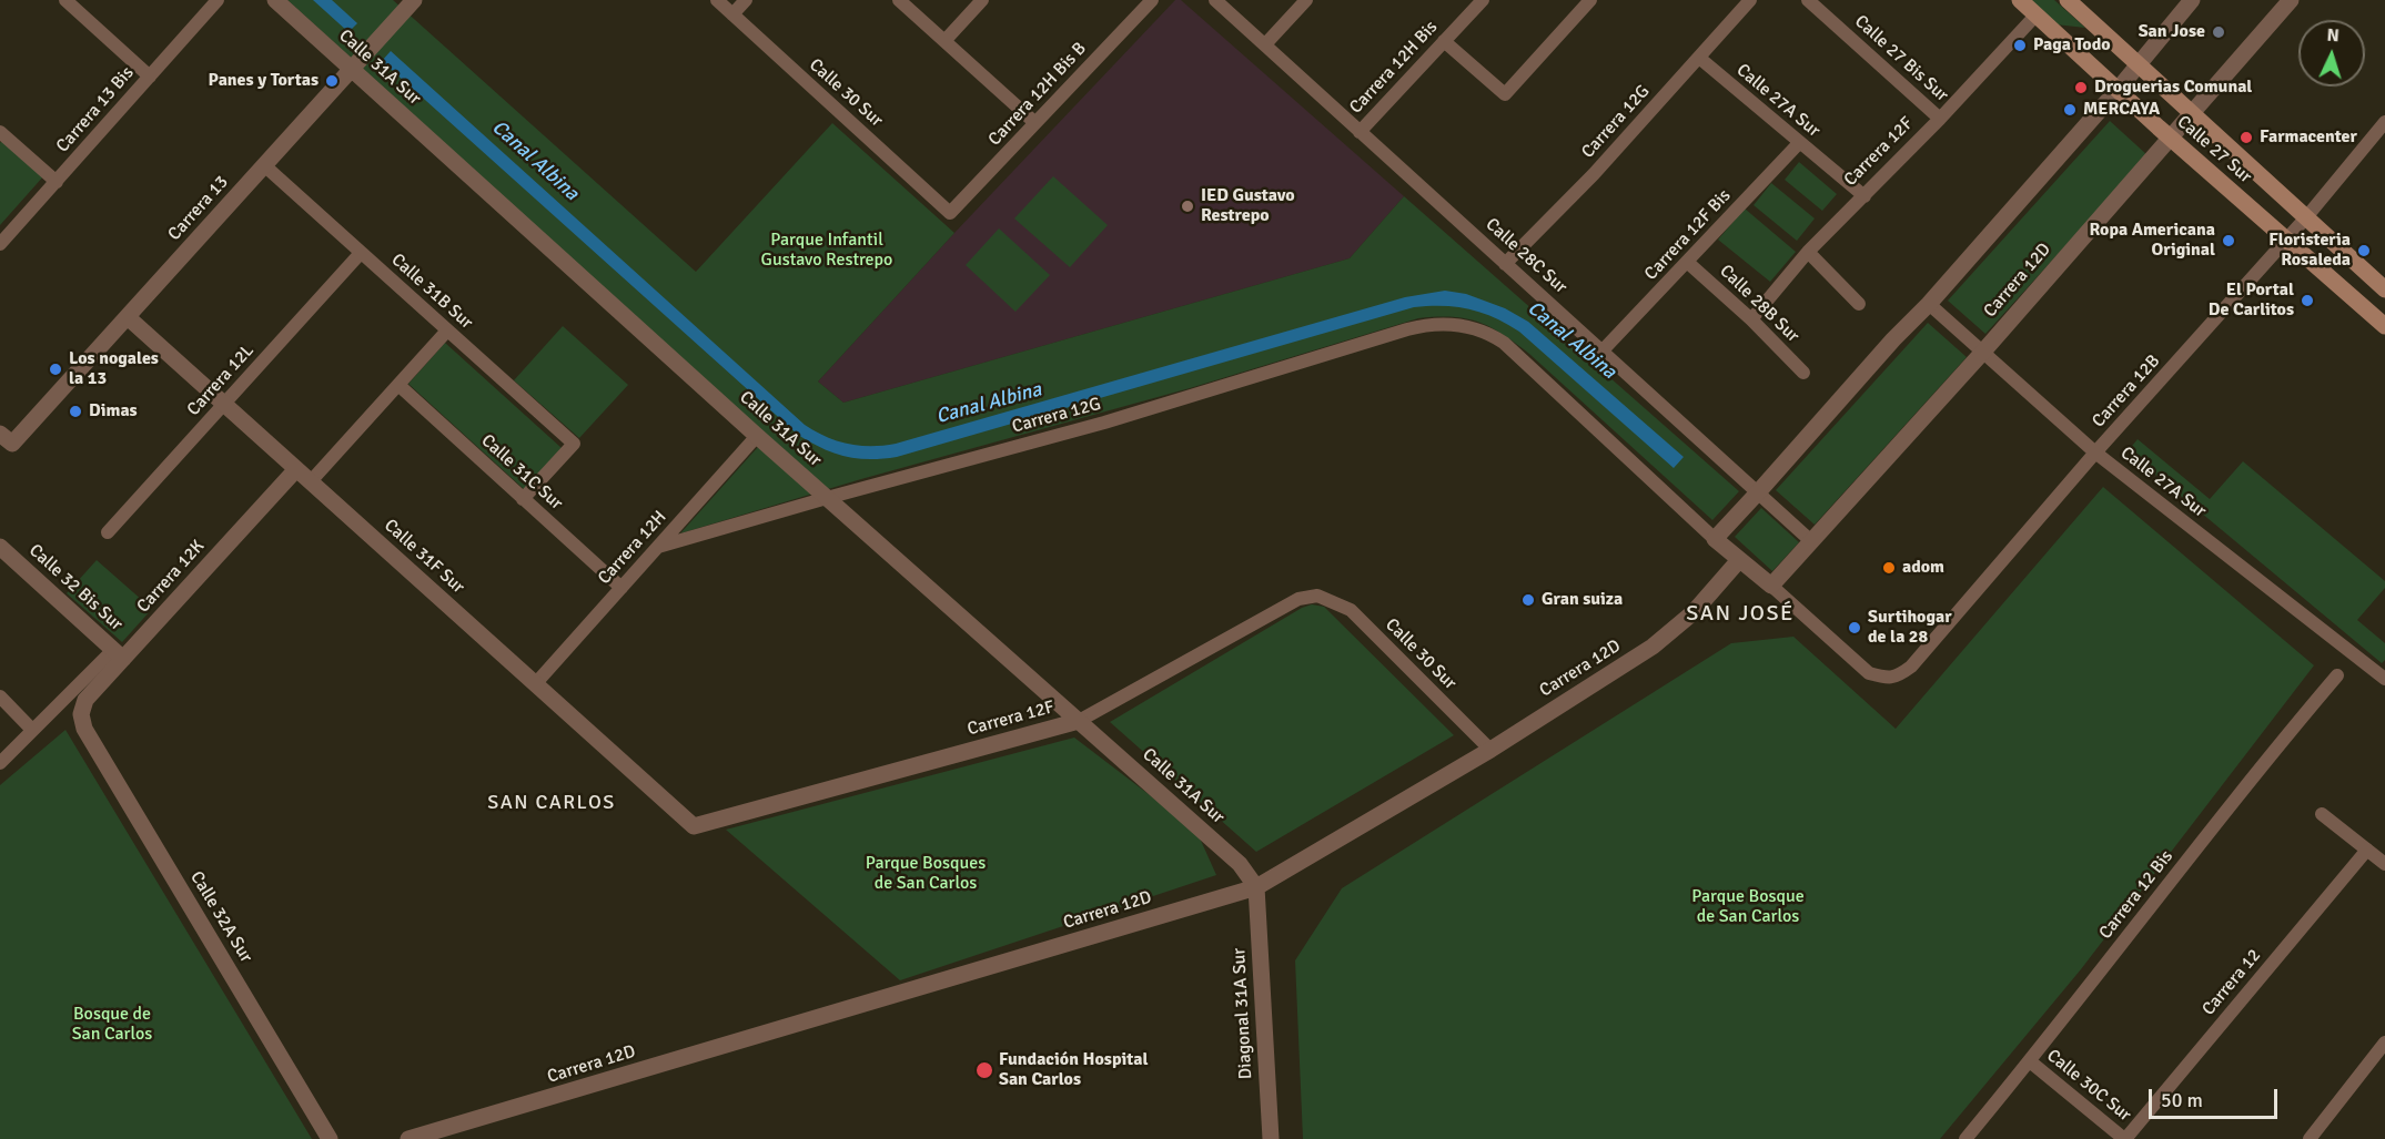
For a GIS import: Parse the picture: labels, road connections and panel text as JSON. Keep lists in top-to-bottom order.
{
  "streets": {
    "main road": ["Calle 27 Sur"],
    "street": [
      "Calle 27 Bis Sur",
      "Calle 31A Sur",
      "Carrera 12H Bis",
      "Calle 30 Sur",
      "Carrera 12H Bis B",
      "Calle 27A Sur",
      "Carrera 13 Bis",
      "Carrera 12G",
      "Carrera 12F",
      "Carrera 13",
      "Carrera 12F Bis",
      "Calle 28C Sur",
      "Carrera 12D",
      "Calle 31B Sur",
      "Calle 28B Sur",
      "Carrera 12L",
      "Carrera 12B",
      "Calle 31C Sur",
      "Carrera 12H",
      "Calle 31F Sur",
      "Carrera 12K",
      "Calle 32 Bis Sur",
      "Carrera 12 Bis",
      "Calle 32A Sur",
      "Carrera 12",
      "Diagonal 31A Sur",
      "Calle 30C Sur"
    ]
  },
  "crossings": [
    ["Calle 27 Bis Sur", "Carrera 12F"],
    ["Calle 31A Sur", "Carrera 12G"],
    ["Calle 31A Sur", "Carrera 12F"],
    ["Calle 31A Sur", "Carrera 13"],
    ["Calle 31A Sur", "Carrera 12D"],
    ["Calle 31A Sur", "Carrera 12H"],
    ["Calle 31A Sur", "Diagonal 31A Sur"],
    ["Carrera 12H Bis", "Calle 28C Sur"],
    ["Calle 30 Sur", "Carrera 12H Bis B"],
    ["Calle 30 Sur", "Carrera 12F"],
    ["Calle 30 Sur", "Carrera 12D"],
    ["Calle 27A Sur", "Carrera 12G"],
    ["Calle 27A Sur", "Carrera 12F"],
    ["Calle 27A Sur", "Carrera 12F Bis"],
    ["Calle 27A Sur", "Carrera 12D"],
    ["Calle 27A Sur", "Carrera 12B"],
    ["Carrera 12G", "Calle 28C Sur"],
    ["Carrera 12G", "Carrera 12H"],
    ["Calle 27 Sur", "Carrera 12F"],
    ["Calle 27 Sur", "Carrera 12D"],
    ["Calle 27 Sur", "Carrera 12B"],
    ["Carrera 12F", "Calle 28B Sur"],
    ["Carrera 12F", "Calle 31F Sur"],
    ["Carrera 13", "Calle 31B Sur"],
    ["Carrera 13", "Calle 31F Sur"],
    ["Carrera 12F Bis", "Calle 28C Sur"],
    ["Carrera 12F Bis", "Calle 28B Sur"],
    ["Calle 28C Sur", "Carrera 12D"],
    ["Carrera 12D", "Carrera 12B"],
    ["Carrera 12D", "Diagonal 31A Sur"],
    ["Calle 31B Sur", "Carrera 12L"],
    ["Calle 31B Sur", "Calle 31C Sur"],
    ["Carrera 12L", "Calle 31F Sur"],
    ["Calle 31C Sur", "Carrera 12H"],
    ["Carrera 12H", "Calle 31F Sur"],
    ["Calle 31F Sur", "Carrera 12K"],
    ["Carrera 12K", "Calle 32 Bis Sur"],
    ["Carrera 12K", "Calle 32A Sur"],
    ["Carrera 12 Bis", "Calle 30C Sur"],
    ["Carrera 12", "Calle 30C Sur"]
  ],
  "districts": ["SAN JOSÉ", "SAN CARLOS"],
  "water": ["Canal Albina"],
  "parks": [
    "Parque Infantil Gustavo Restrepo",
    "Parque Bosques de San Carlos",
    "Parque Bosque de San Carlos",
    "Bosque de San Carlos"
  ],
  "places": [
    "San Jose",
    "Paga Todo",
    "Panes y Tortas",
    "Droguerias Comunal",
    "MERCAYA",
    "Farmacenter",
    "IED Gustavo Restrepo",
    "Ropa Americana Original",
    "Floristeria Rosaleda",
    "El Portal De Carlitos",
    "Los nogales la 13",
    "Dimas",
    "adom",
    "Gran suiza",
    "Surtihogar de la 28",
    "Fundación Hospital San Carlos"
  ],
  "scale_bar": "50 m",
  "north": "top"
}
